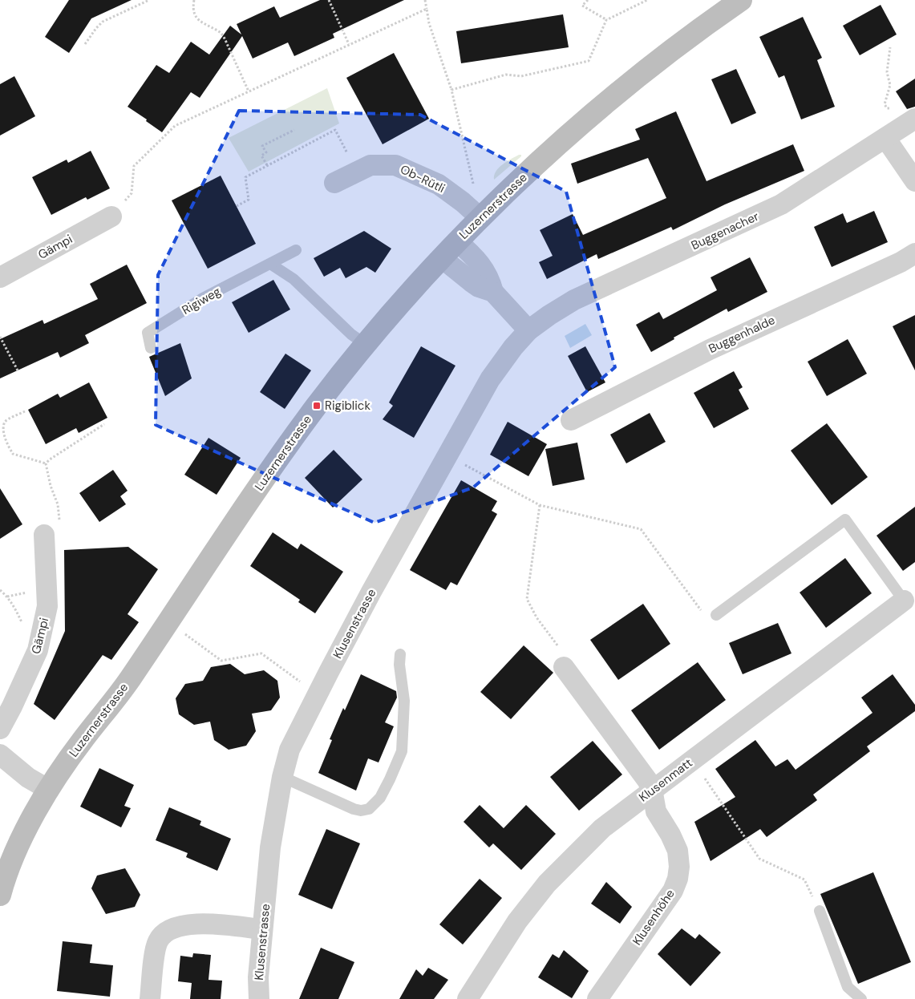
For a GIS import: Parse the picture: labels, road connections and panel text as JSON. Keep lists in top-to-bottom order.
{
  "streets": {
    "main road": ["Luzernerstrasse"],
    "street": [
      "Ob-Rütli",
      "Buggenacher",
      "Gämpi",
      "Buggenhalde",
      "Klusenstrasse",
      "Klusenmatt",
      "Klusenhöhe"
    ],
    "lane": ["Rigiweg"]
  },
  "crossings": [
    ["Ob-Rütli", "Luzernerstrasse"],
    ["Buggenacher", "Klusenstrasse"],
    ["Klusenmatt", "Klusenhöhe"]
  ],
  "places": {
    "transit": ["Rigiblick"]
  }
}
